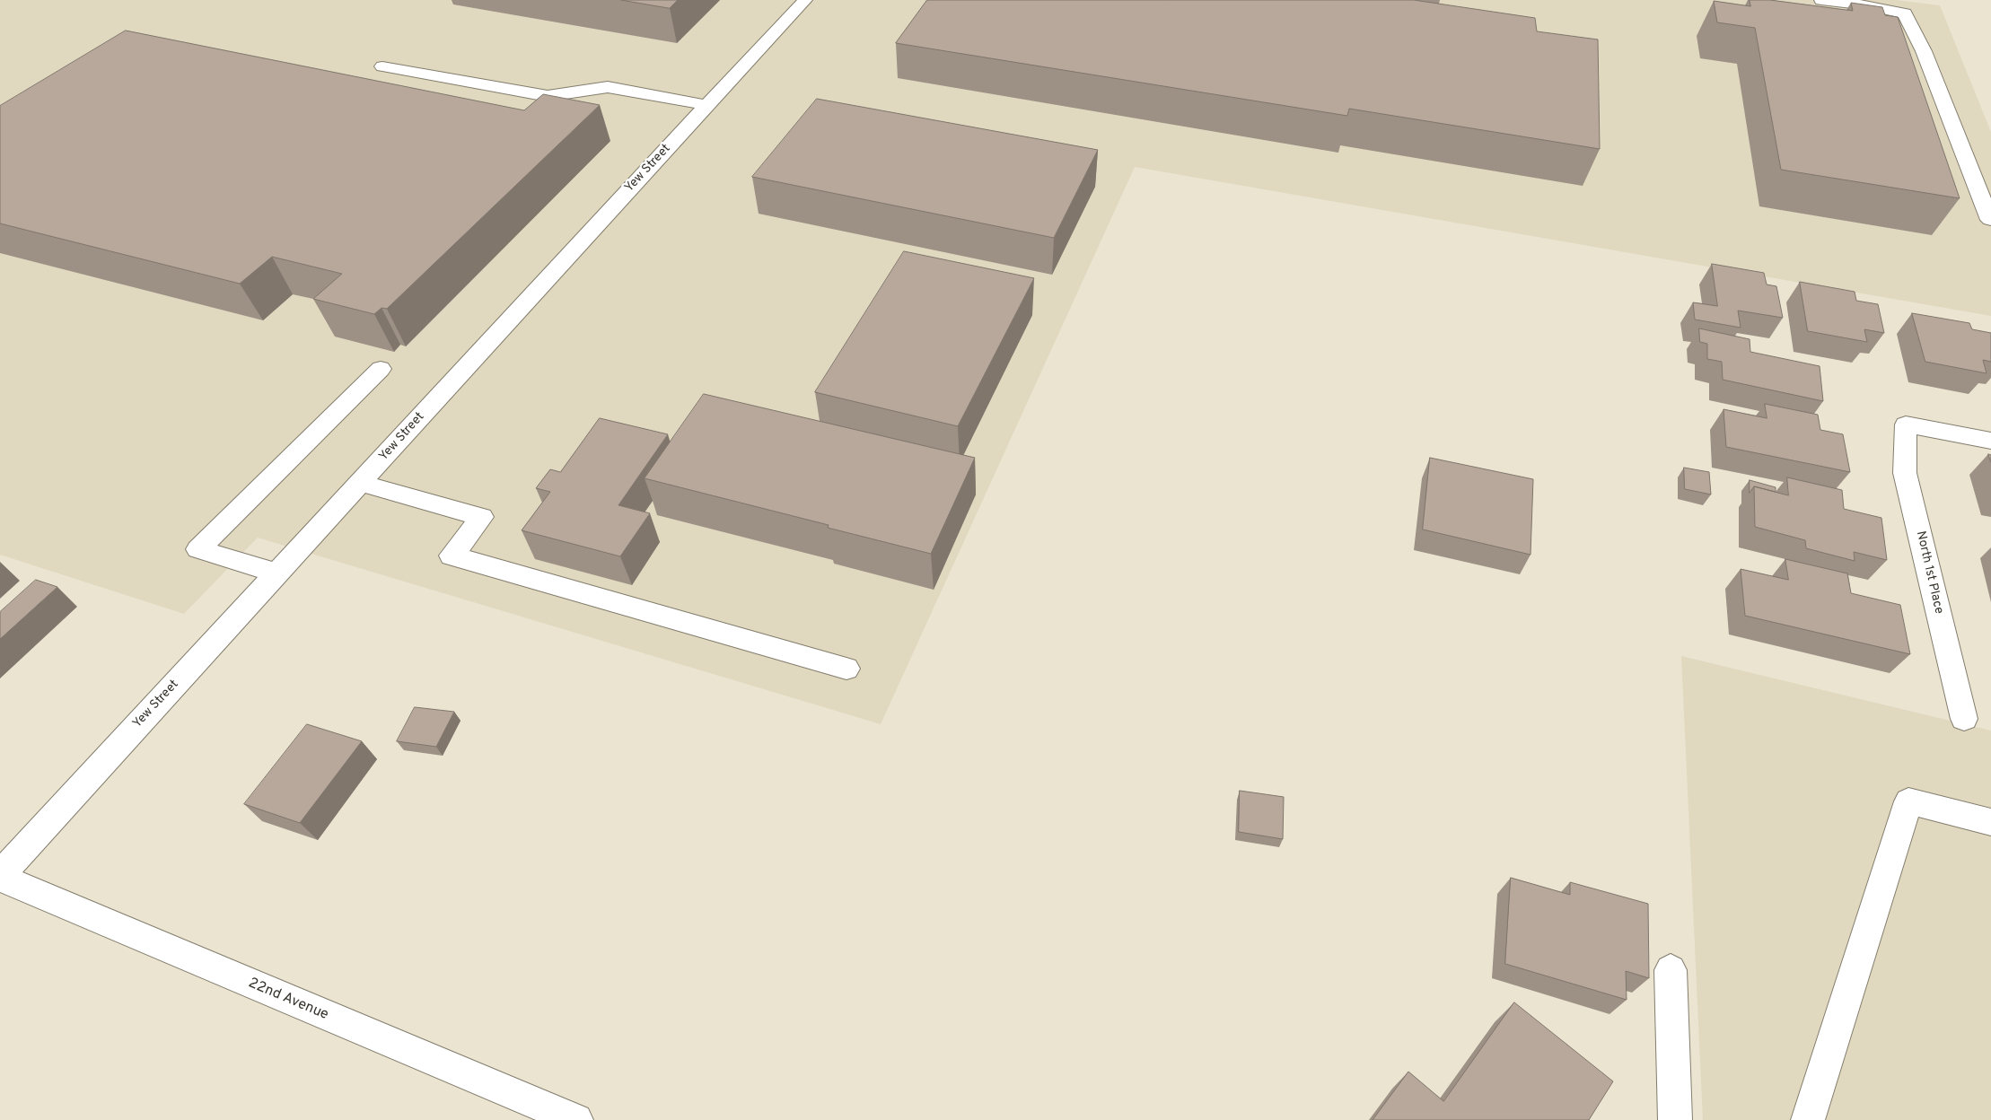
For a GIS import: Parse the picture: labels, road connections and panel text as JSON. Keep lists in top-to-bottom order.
{
  "streets": {
    "street": ["Yew Street", "North 1st Place", "22nd Avenue"]
  },
  "crossings": [
    ["Yew Street", "22nd Avenue"]
  ]
}
